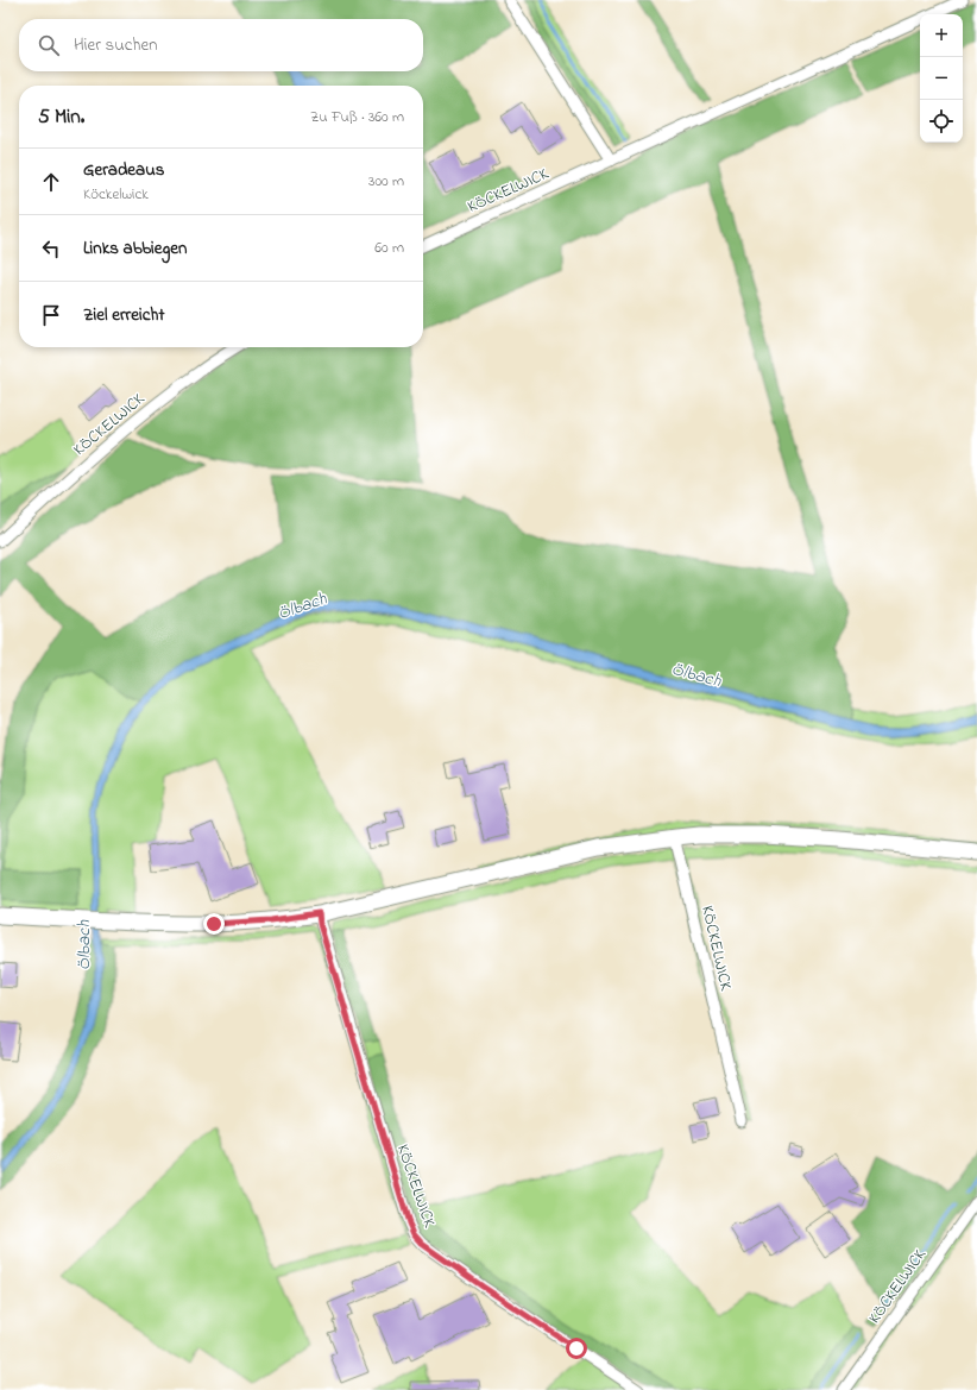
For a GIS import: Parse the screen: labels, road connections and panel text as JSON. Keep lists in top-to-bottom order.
{
  "streets": {
    "street": ["KÖCKELWICK"]
  },
  "water": ["Ölbach"],
  "page": {
    "map_buttons": ["+", "−"],
    "search": "Hier suchen",
    "heading": ["5 Min.", "Zu Fuß · 360 m"],
    "list": [
      ["Geradeaus", "Köckelwick", "300 m"],
      ["Links abbiegen", "60 m"],
      "Ziel erreicht"
    ]
  }
}
